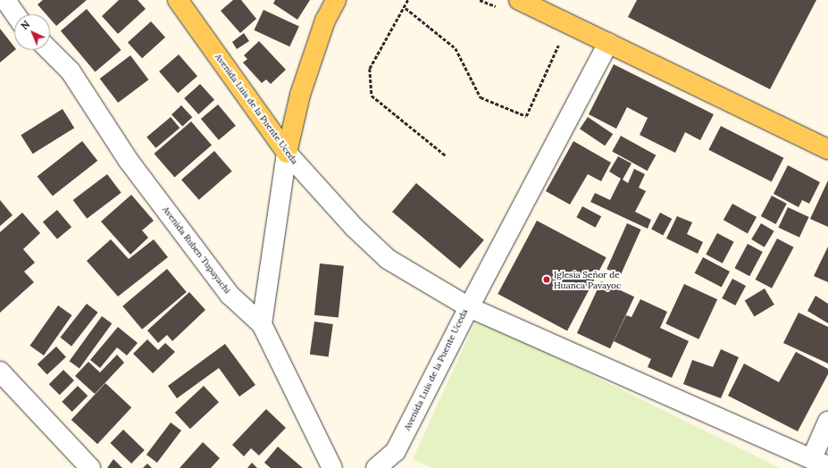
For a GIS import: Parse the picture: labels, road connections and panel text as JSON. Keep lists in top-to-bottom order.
{
  "streets": {
    "main road": ["Avenida Luis de la Puente Uceda"],
    "street": ["Avenida Ruben Tupayachi"]
  },
  "places": ["Iglesia Señor de Huanca Pavayoc"],
  "north": "top left"
}
